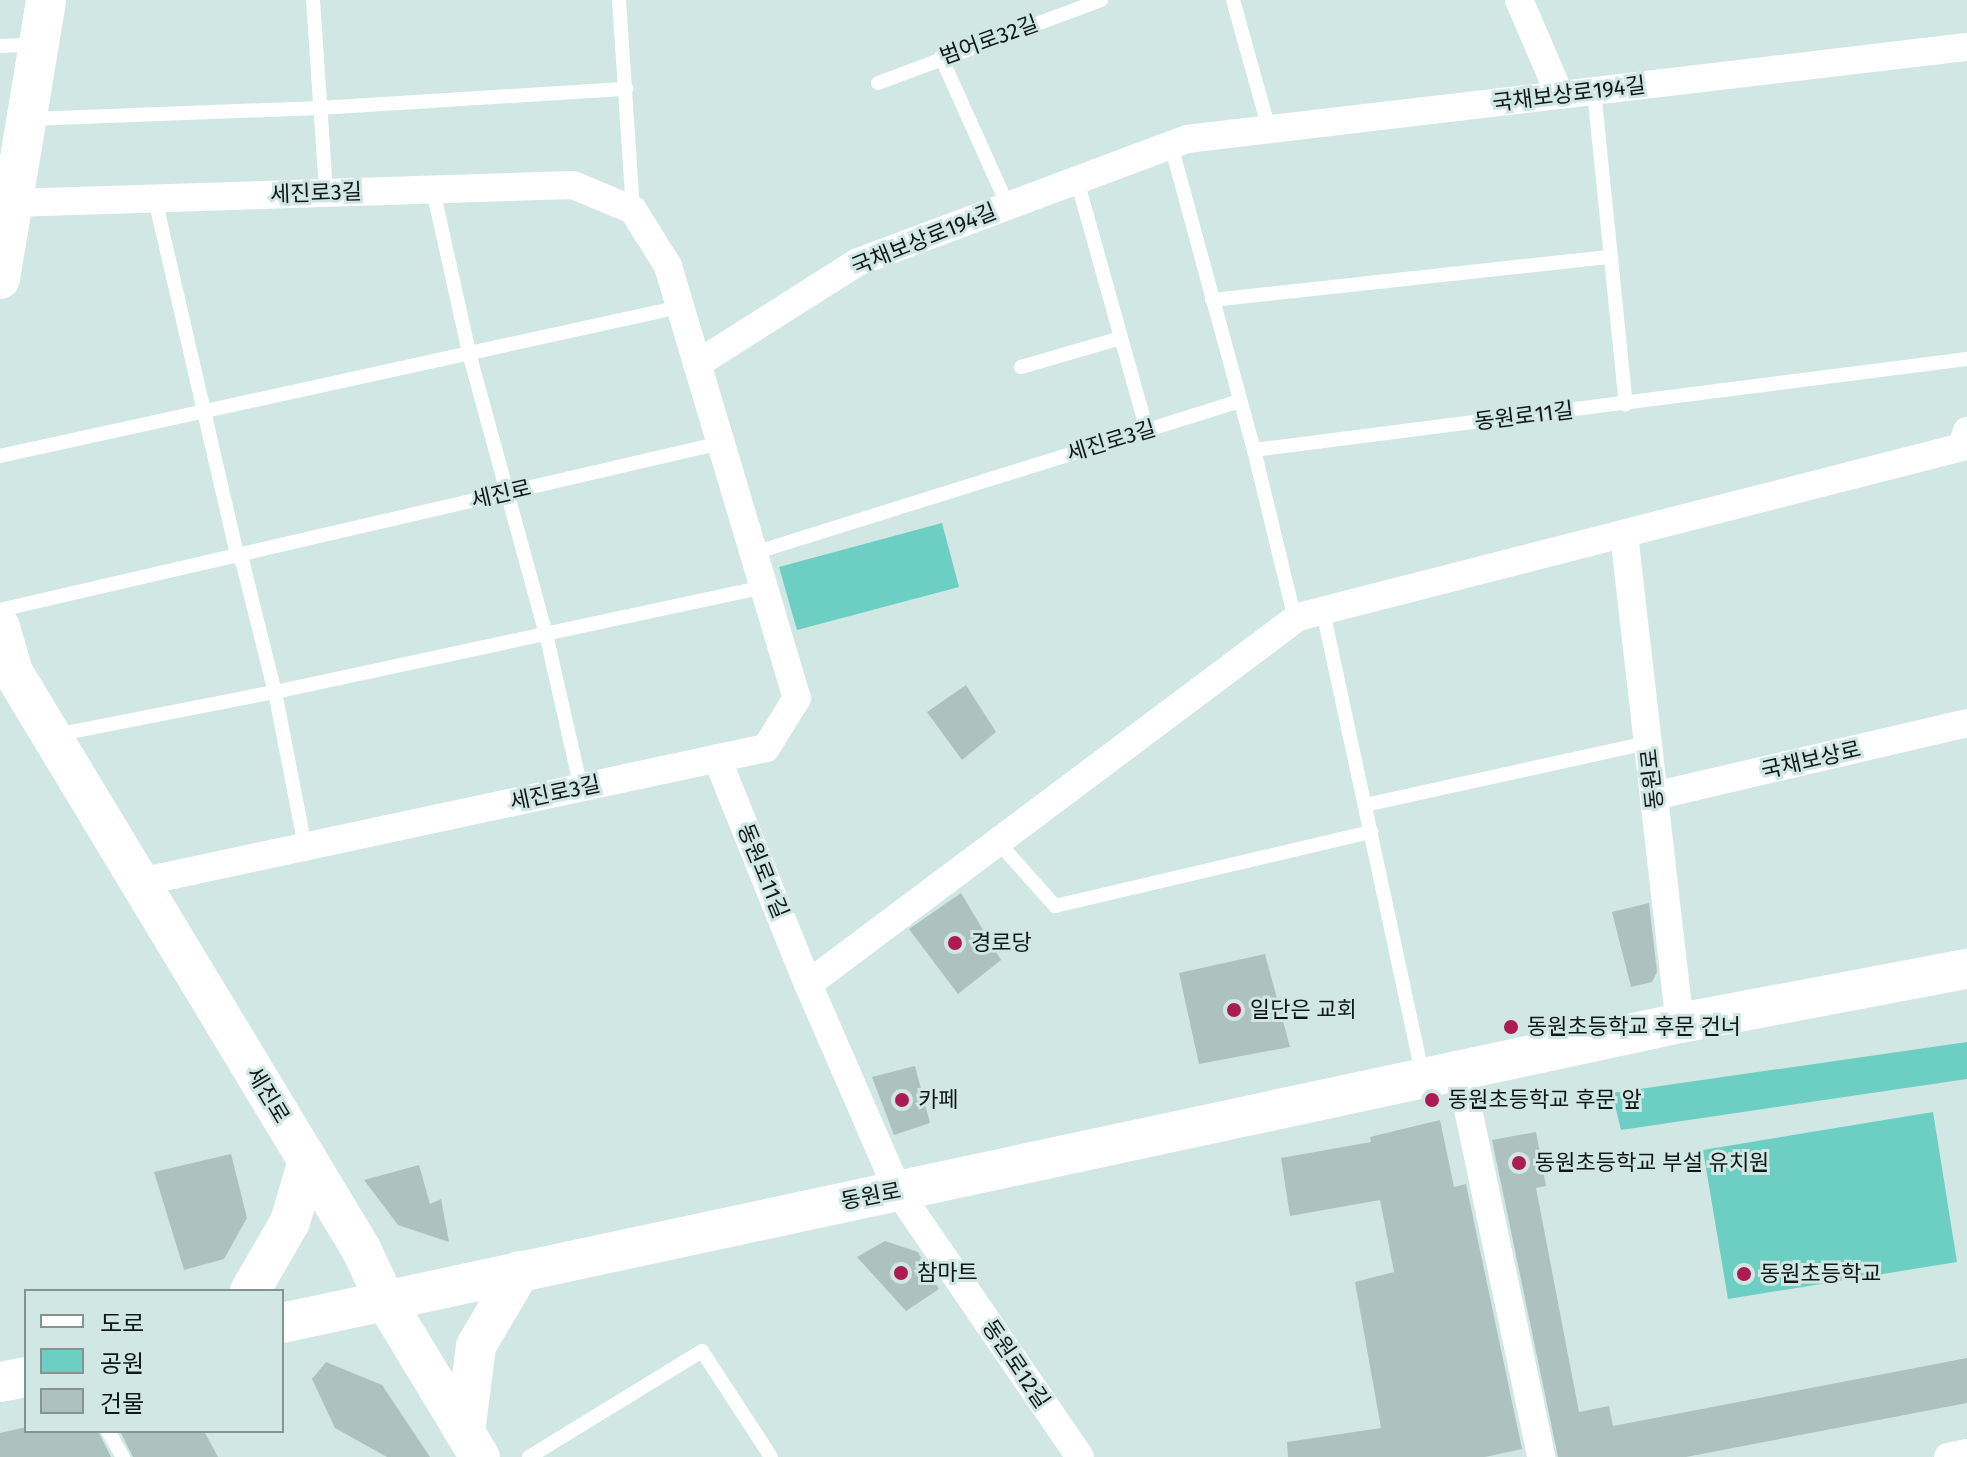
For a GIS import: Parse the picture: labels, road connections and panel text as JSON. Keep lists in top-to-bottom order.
{
  "streets": {
    "main road": ["세진로", "동원로"],
    "street": [
      "국채보상로194길",
      "세진로3길",
      "동원로11길",
      "국채보상로",
      "동원로12길"
    ],
    "lane": ["범어로32길"]
  },
  "crossings": [
    ["국채보상로194길", "세진로3길"],
    ["세진로3길", "동원로11길"],
    ["세진로3길", "세진로"],
    ["동원로11길", "동원로"],
    ["동원로11길", "동원로12길"],
    ["세진로", "동원로"],
    ["국채보상로", "동원로"],
    ["동원로", "동원로12길"]
  ],
  "places": [
    "경로당",
    "일단은 교회",
    "동원초등학교 후문 건너",
    "카페",
    "동원초등학교 후문 앞",
    "동원초등학교 부설 유치원",
    "참마트",
    "동원초등학교"
  ],
  "legend": ["도로", "공원", "건물"]
}
